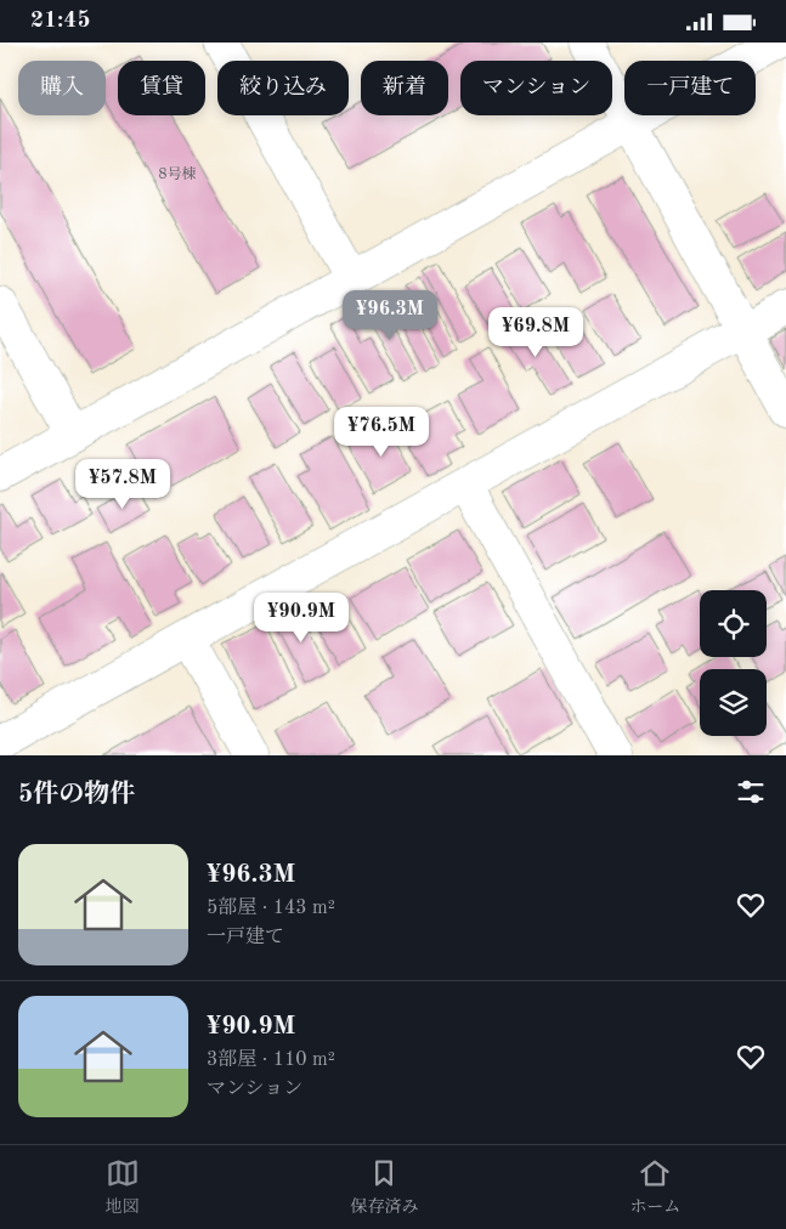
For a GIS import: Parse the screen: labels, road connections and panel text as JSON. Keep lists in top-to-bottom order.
{
  "house_numbers": ["8号棟"],
  "page": {
    "status": "21:45",
    "chip": [
      "購入",
      "賃貸",
      "絞り込み",
      "新着",
      "マンション",
      "一戸建て"
    ],
    "price": [
      "¥96.3M",
      "¥69.8M",
      "¥76.5M",
      "¥57.8M",
      "¥90.9M"
    ],
    "heading": "5件の物件",
    "list": [
      {
        "name": "¥96.3M",
        "note": "5部屋 · 143 m² · 一戸建て"
      },
      {
        "name": "¥90.9M",
        "note": "3部屋 · 110 m² · マンション"
      }
    ],
    "tabs": ["地図", "保存済み", "ホーム"]
  }
}
